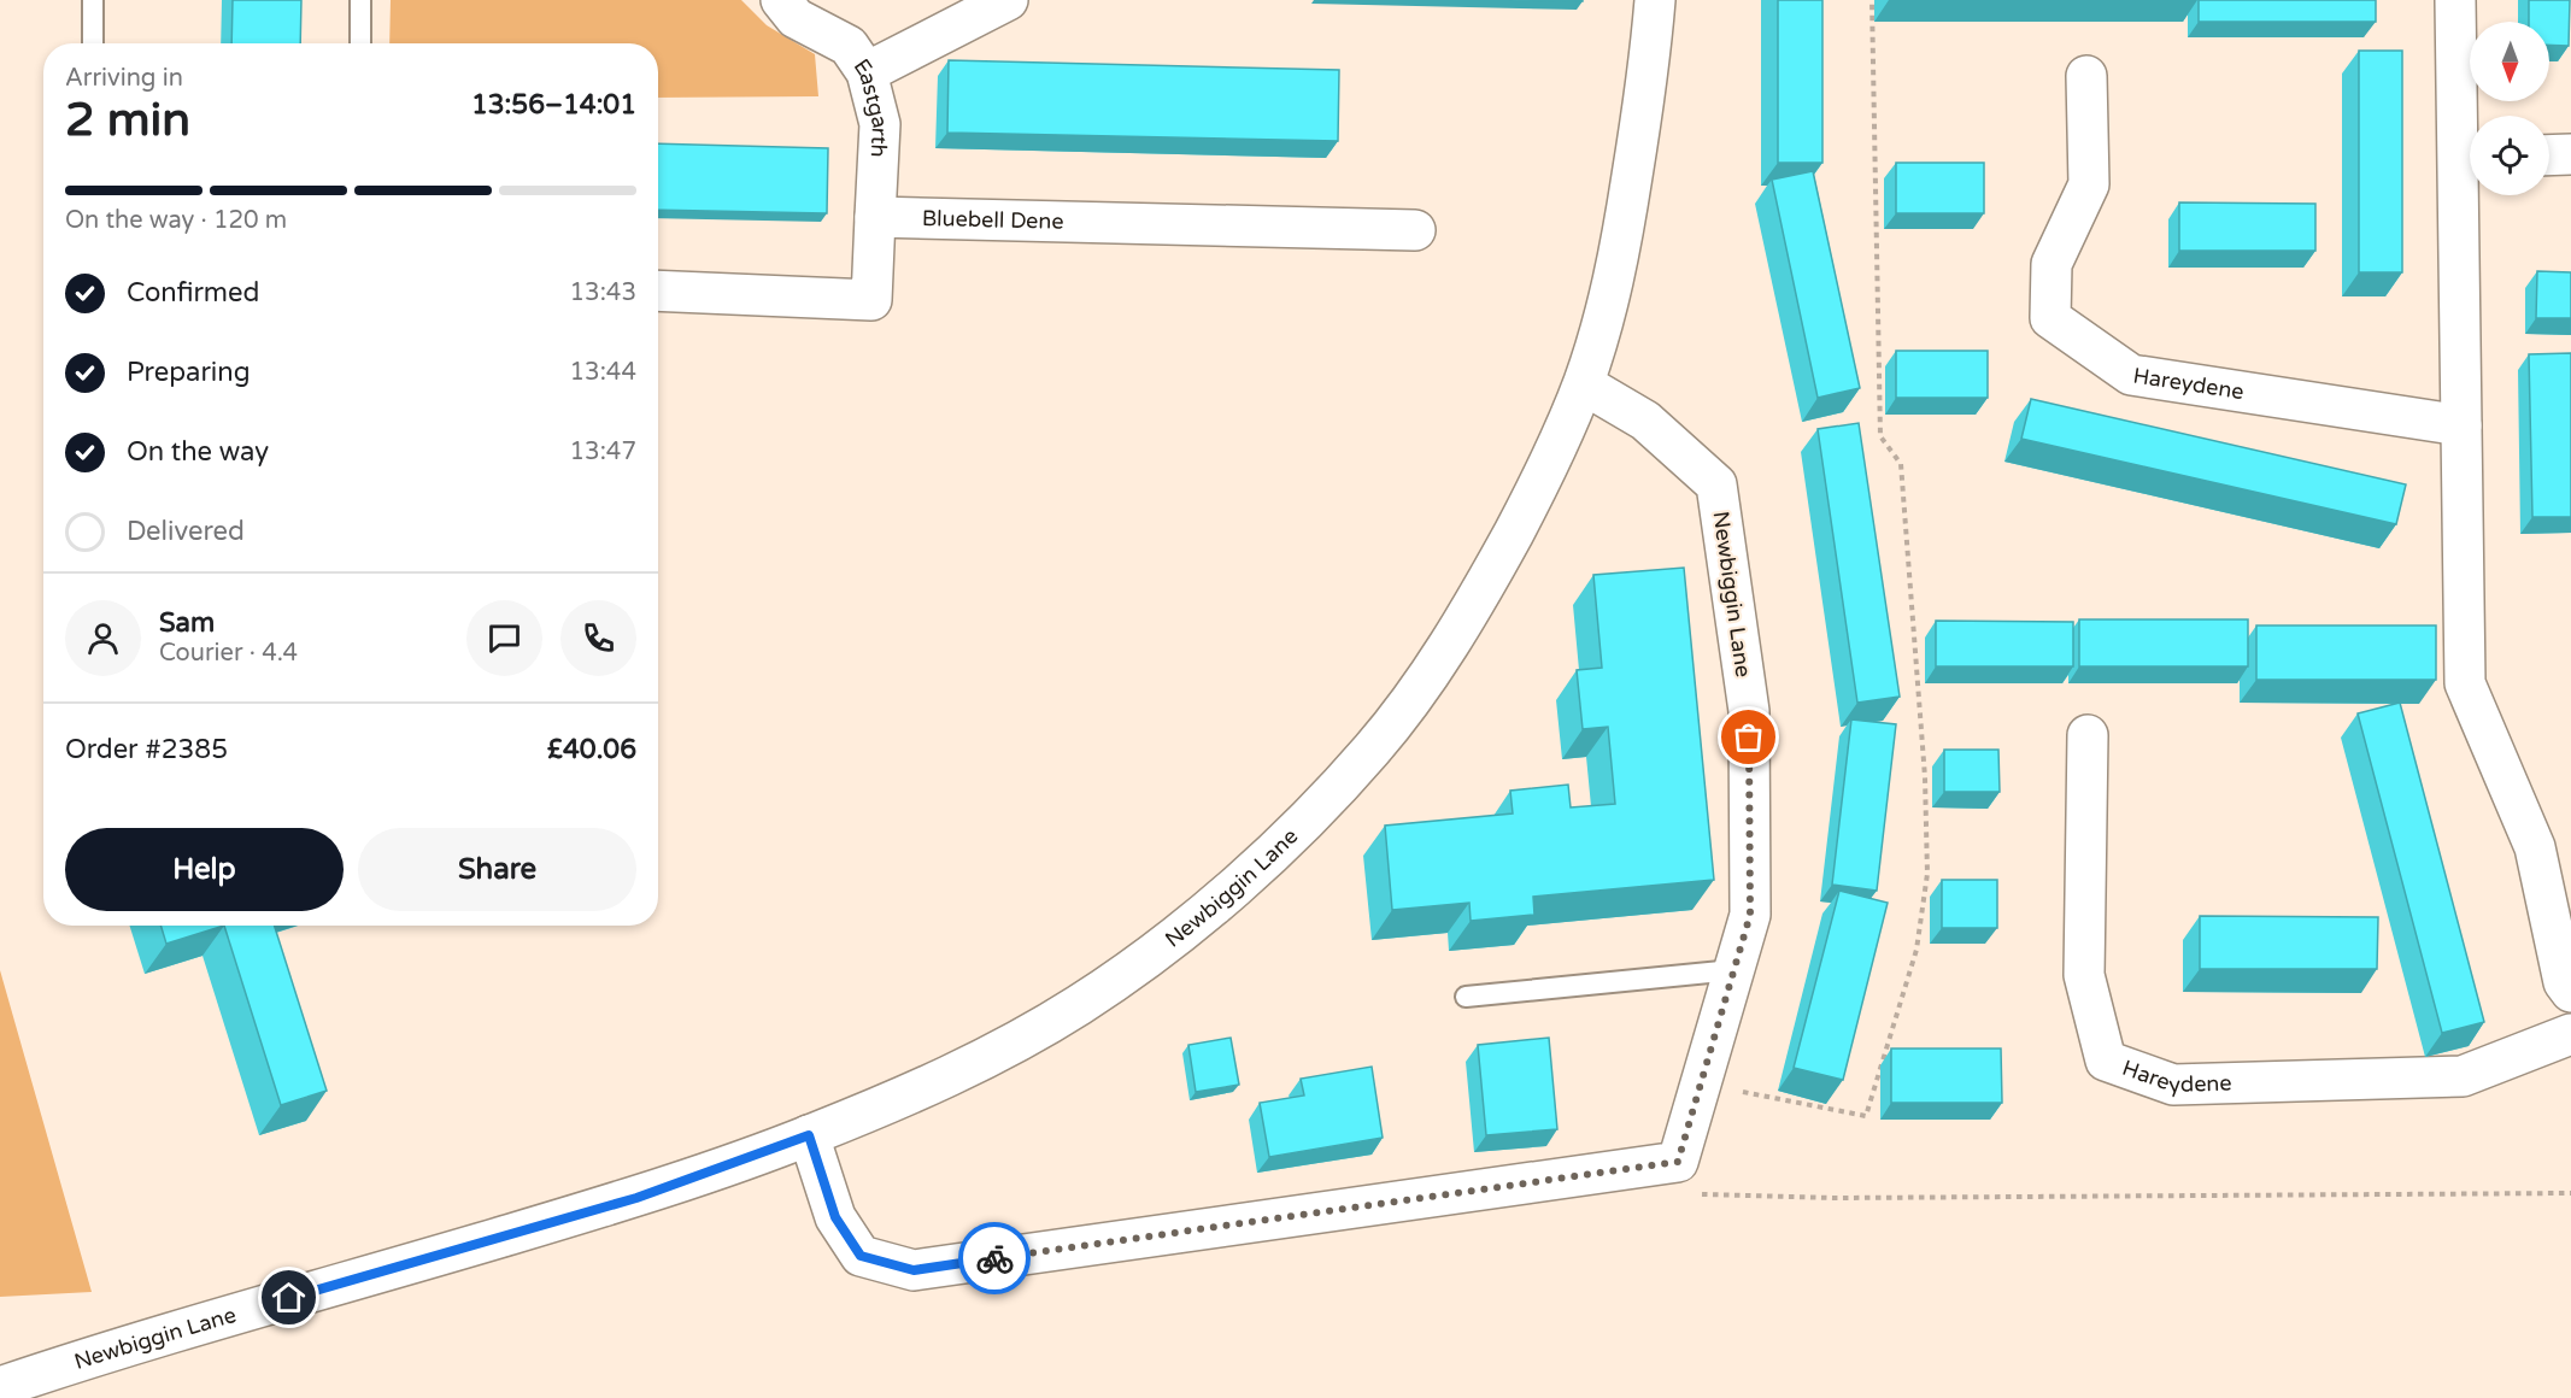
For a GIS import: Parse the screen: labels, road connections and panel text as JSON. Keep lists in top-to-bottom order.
{
  "streets": {
    "street": [
      "Eastgarth",
      "Bluebell Dene",
      "Hareydene",
      "Newbiggin Lane"
    ]
  },
  "crossings": [
    ["Eastgarth", "Bluebell Dene"]
  ],
  "north": "bottom",
  "page": {
    "heading": ["2 min", "Arriving in", "13:56–14:01"],
    "panel": [
      "Sam",
      "Courier · 4.4",
      "Order #2385",
      "£40.06"
    ],
    "bar": "On the way · 120 m",
    "list": [
      ["Confirmed", "13:43"],
      ["Preparing", "13:44"],
      ["On the way", "13:47"],
      "Delivered"
    ],
    "buttons": ["Help", "Share"]
  }
}
